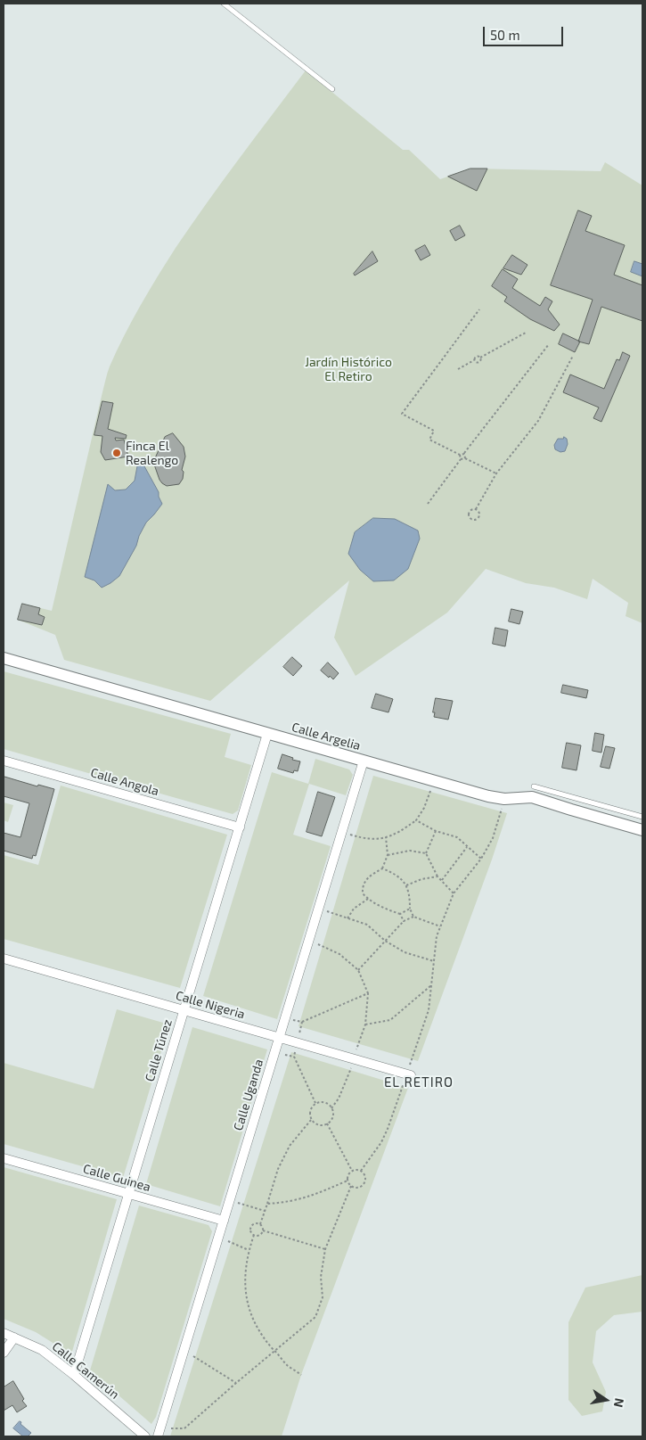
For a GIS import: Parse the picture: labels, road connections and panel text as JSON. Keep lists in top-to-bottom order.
{
  "streets": {
    "street": [
      "Calle Argelia",
      "Calle Angola",
      "Calle Nigeria",
      "Calle Túnez",
      "Calle Uganda",
      "Calle Guinea",
      "Calle Camerún"
    ]
  },
  "crossings": [
    ["Calle Argelia", "Calle Túnez"],
    ["Calle Argelia", "Calle Uganda"],
    ["Calle Angola", "Calle Túnez"],
    ["Calle Nigeria", "Calle Túnez"],
    ["Calle Nigeria", "Calle Uganda"],
    ["Calle Túnez", "Calle Guinea"],
    ["Calle Túnez", "Calle Camerún"],
    ["Calle Uganda", "Calle Guinea"]
  ],
  "districts": ["EL RETIRO"],
  "parks": ["Jardín Histórico El Retiro"],
  "places": ["Finca El Realengo"],
  "scale_bar": "50 m",
  "north": "right"
}
